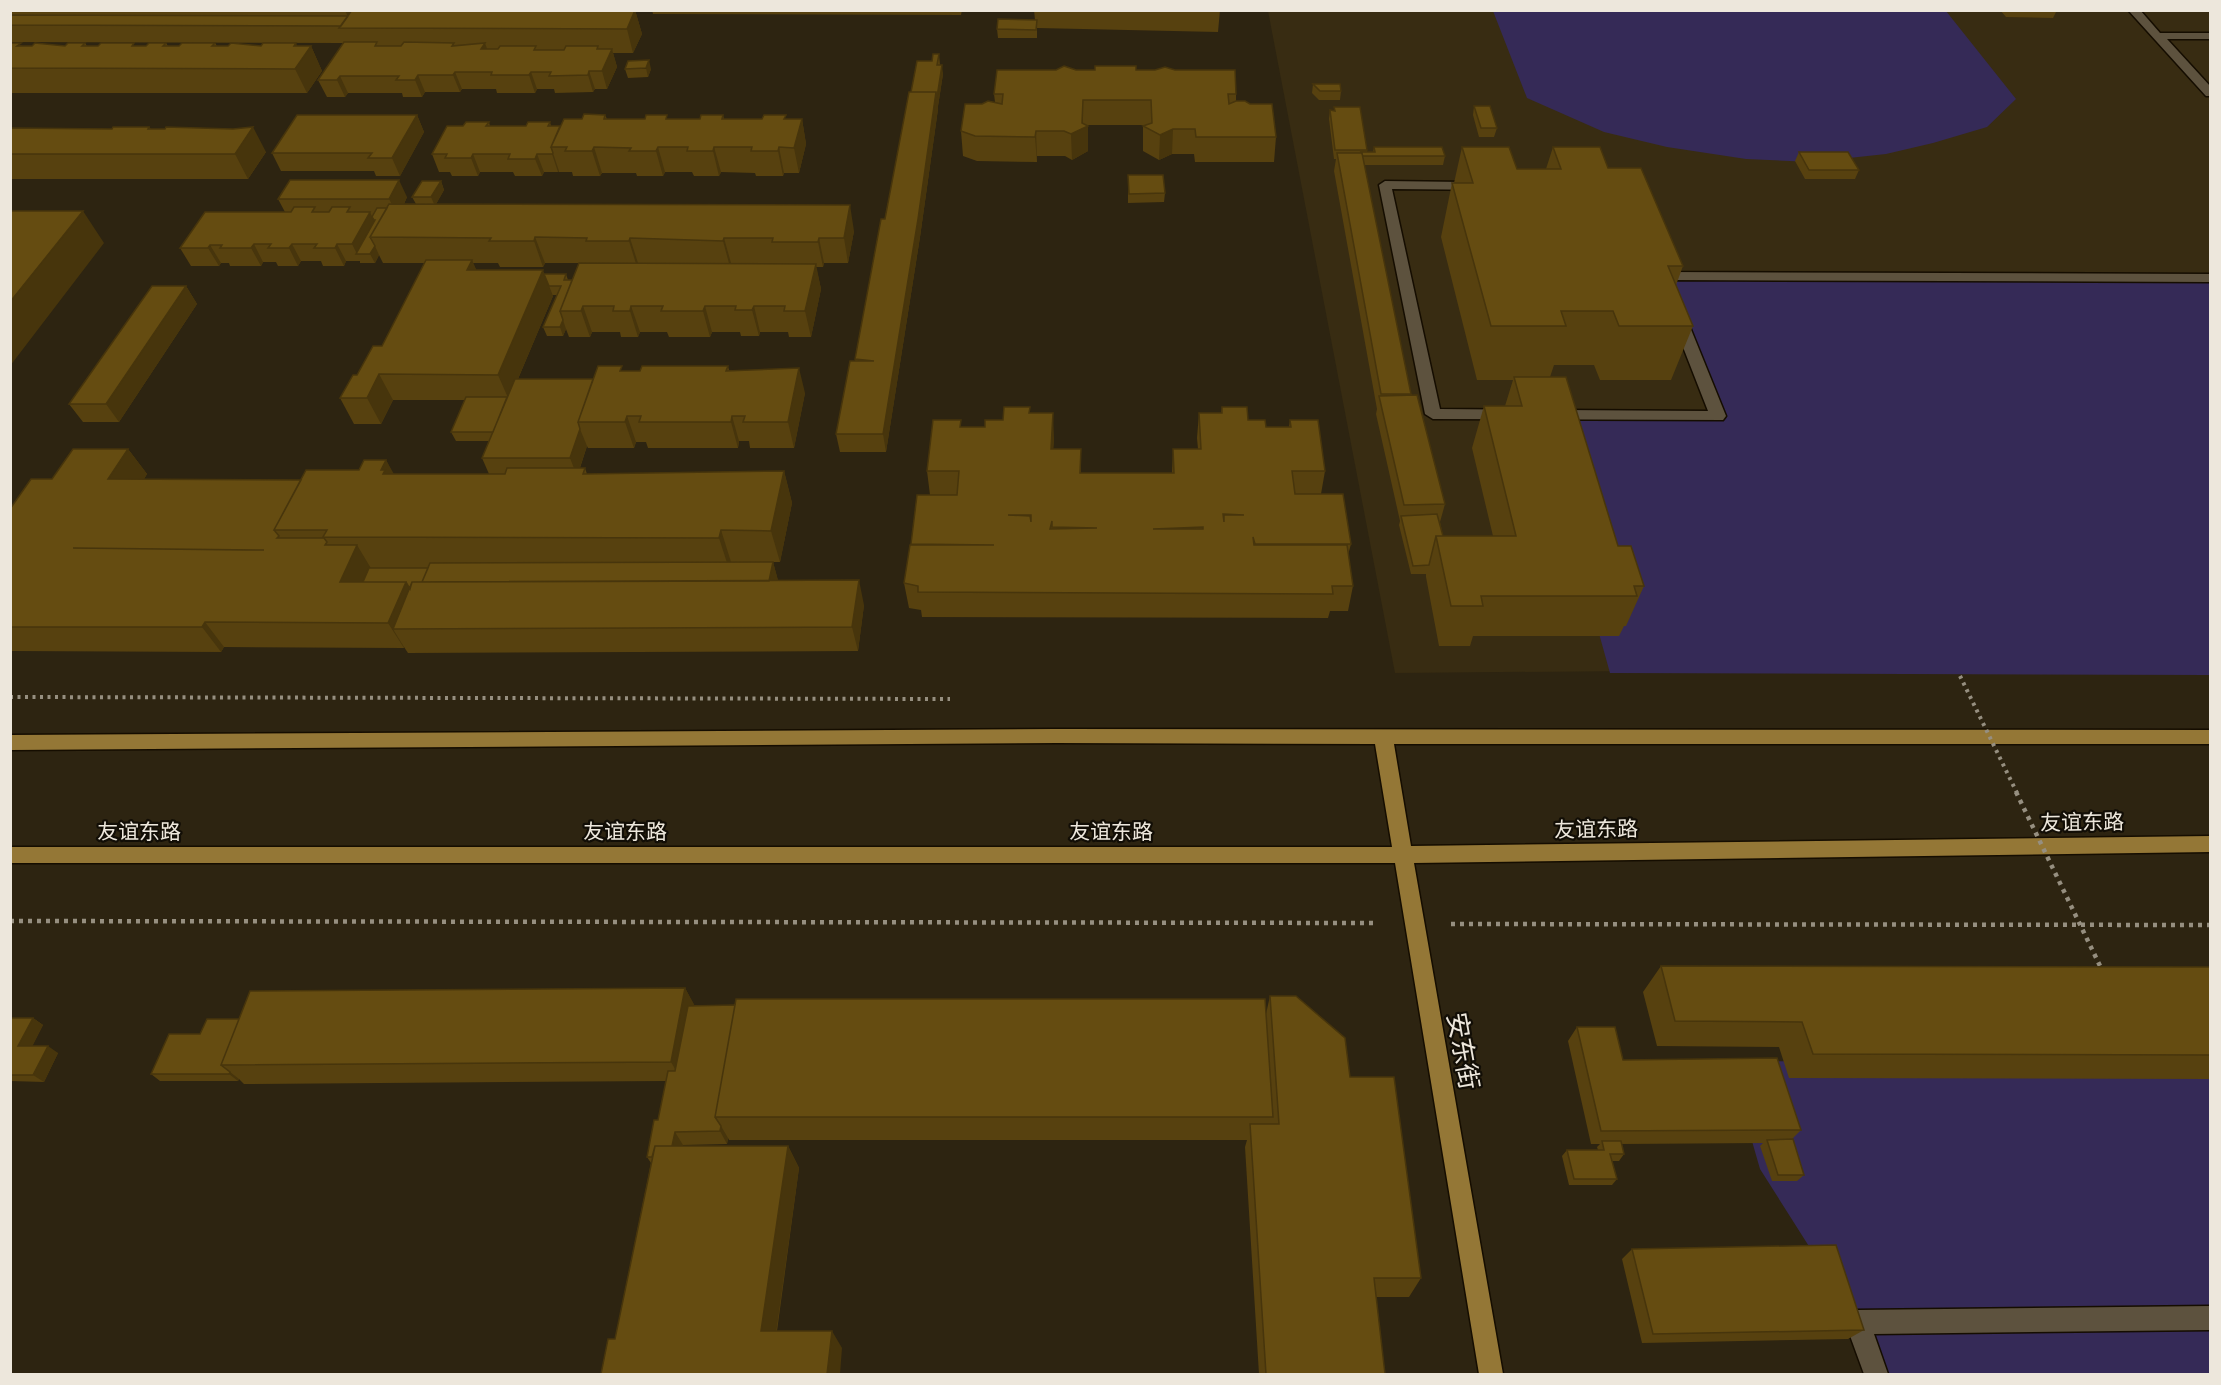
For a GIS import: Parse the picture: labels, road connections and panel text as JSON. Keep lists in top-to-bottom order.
{
  "streets": {
    "main road": ["友谊东路", "安东街"]
  },
  "crossings": [
    ["友谊东路", "安东街"]
  ]
}
